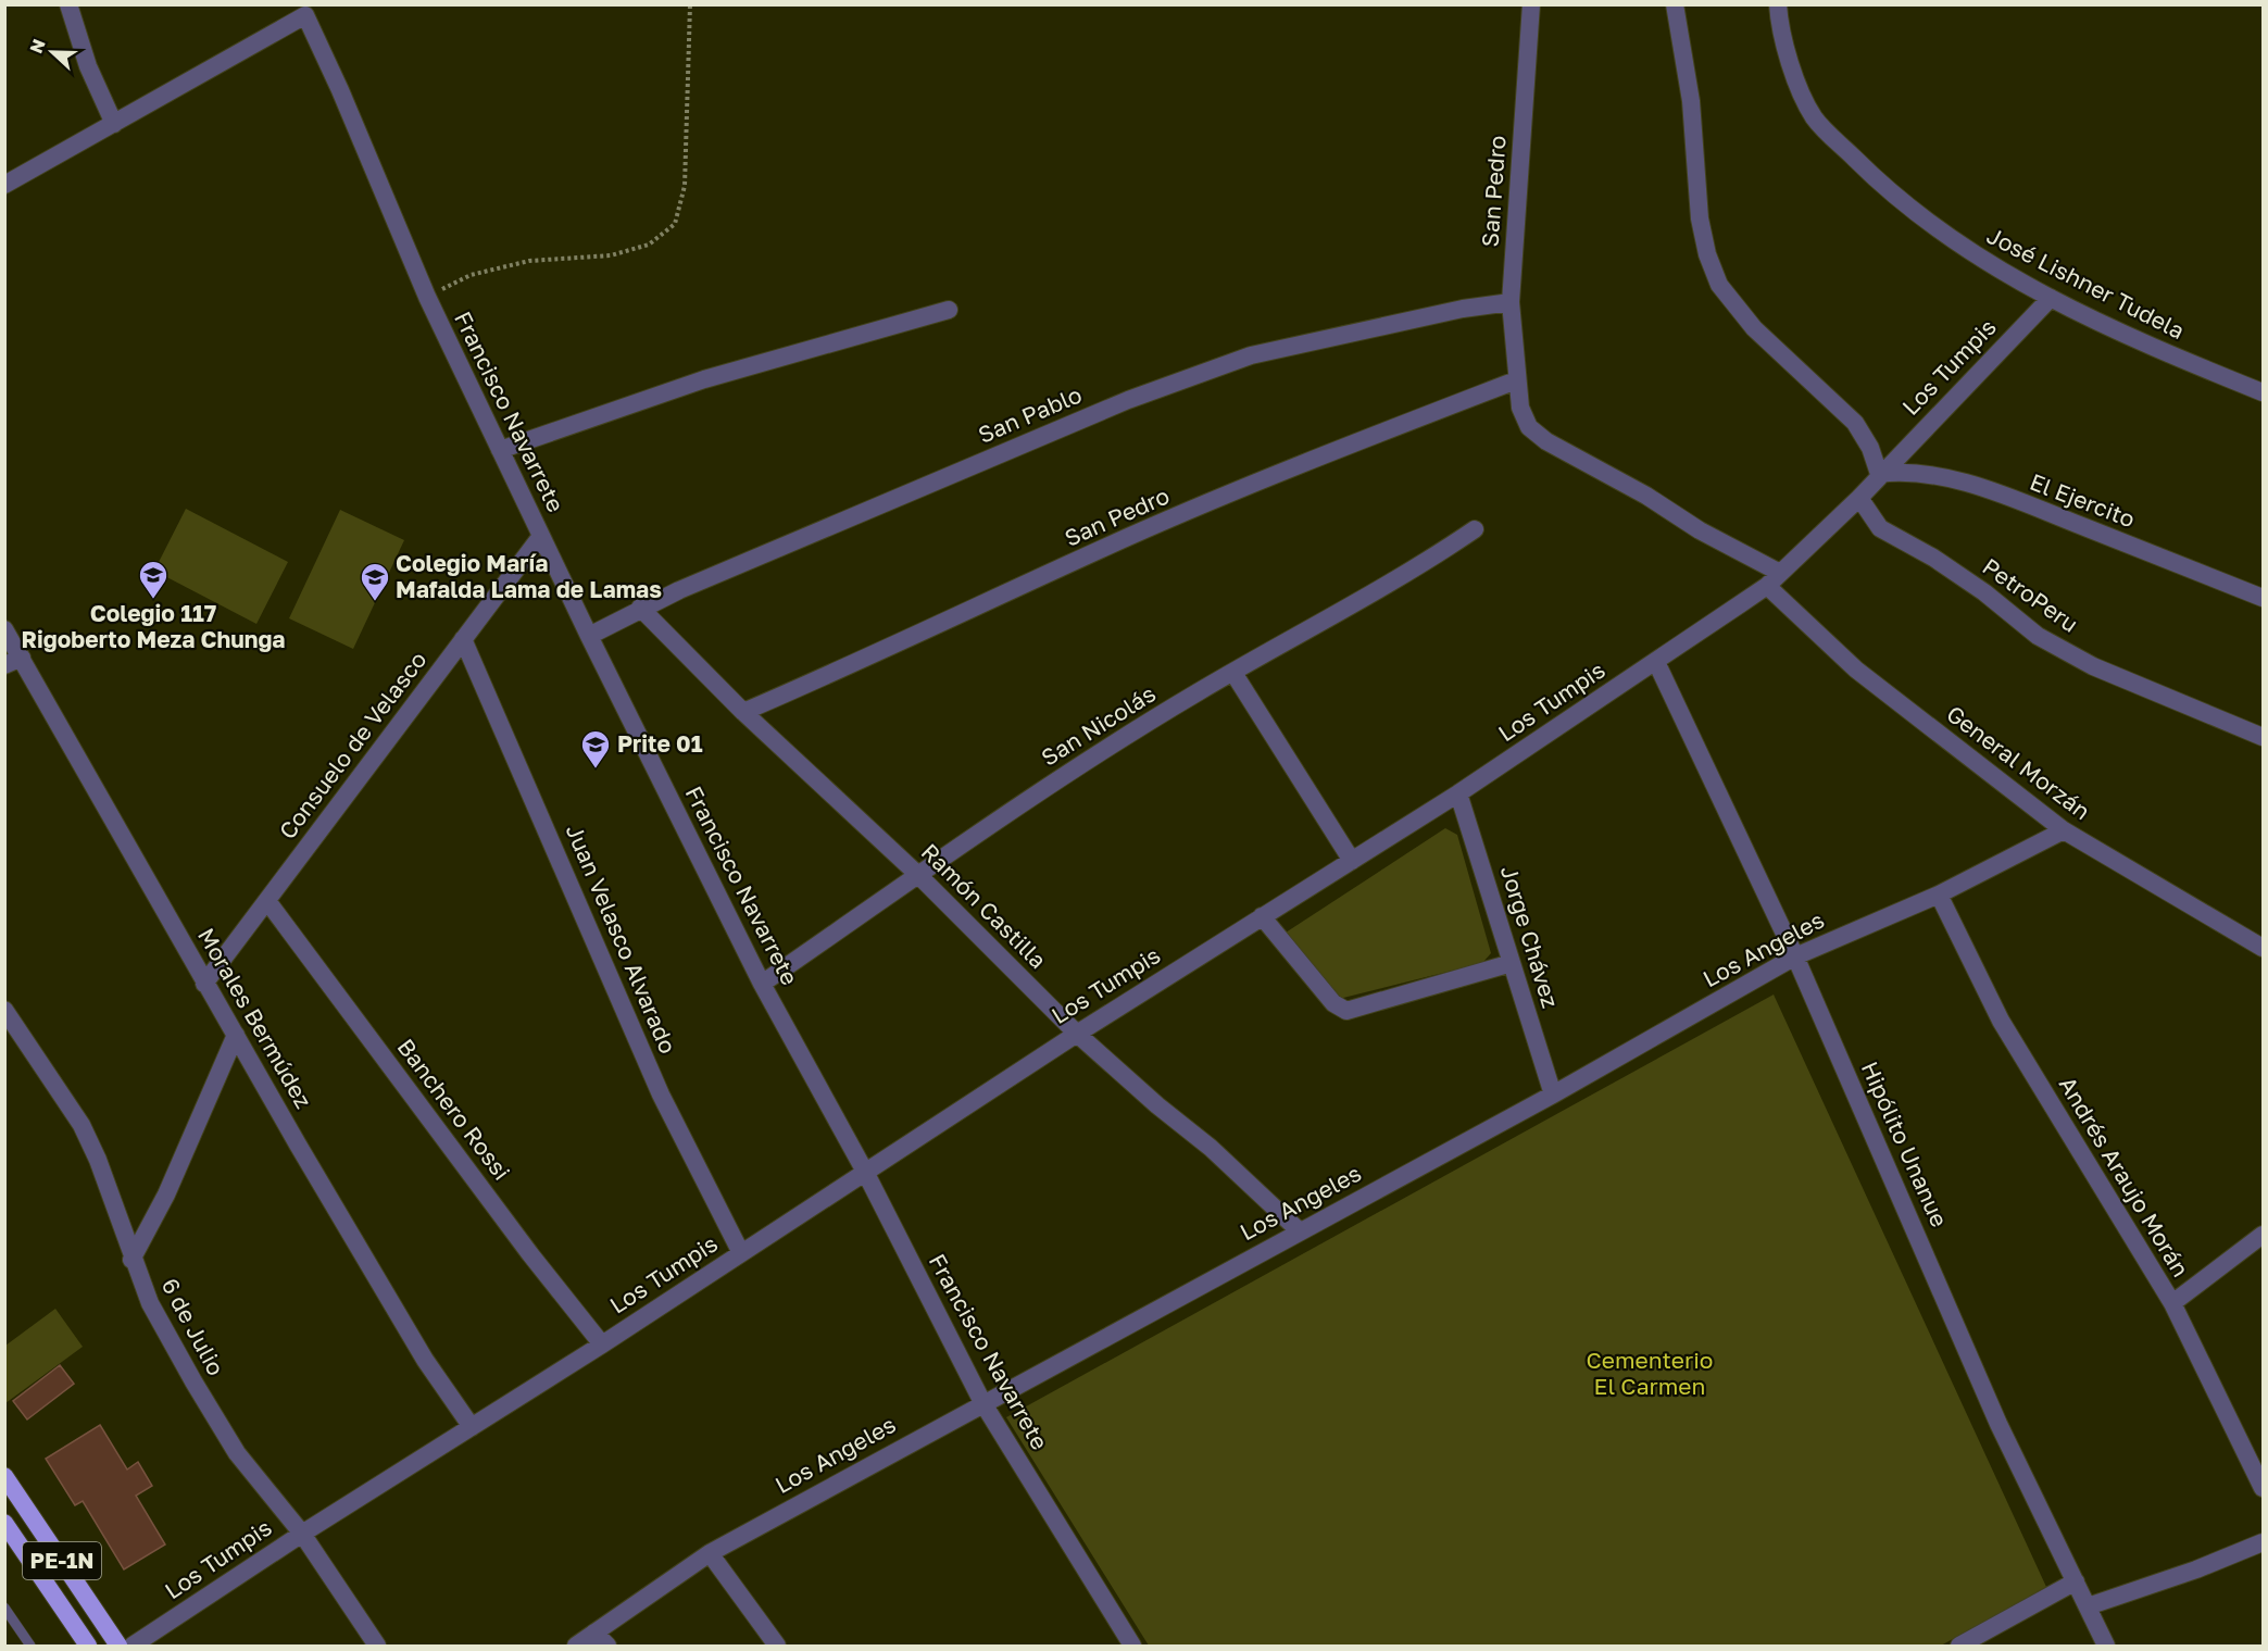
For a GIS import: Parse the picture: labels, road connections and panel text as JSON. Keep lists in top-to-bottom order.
{
  "streets": {
    "highway": ["PE-1N"],
    "street": [
      "San Pedro",
      "José Lishner Tudela",
      "Los Tumpis",
      "Francisco Navarrete",
      "San Pablo",
      "El Ejercito",
      "PetroPeru",
      "San Nicolás",
      "Consuelo de Velasco",
      "General Morzán",
      "Ramón Castilla",
      "Jorge Chávez",
      "Juan Velasco Alvarado",
      "Los Angeles",
      "Morales Bermúdez",
      "Banchero Rossi",
      "Hipólito Unanue",
      "Andrés Araujo Morán",
      "6 de Julio"
    ]
  },
  "crossings": [
    ["San Pedro", "Los Tumpis"],
    ["San Pedro", "San Pablo"],
    ["San Pedro", "General Morzán"],
    ["San Pedro", "Ramón Castilla"],
    ["José Lishner Tudela", "Los Tumpis"],
    ["Los Tumpis", "Francisco Navarrete"],
    ["Los Tumpis", "El Ejercito"],
    ["Los Tumpis", "PetroPeru"],
    ["Los Tumpis", "General Morzán"],
    ["Los Tumpis", "Ramón Castilla"],
    ["Los Tumpis", "Jorge Chávez"],
    ["Los Tumpis", "Juan Velasco Alvarado"],
    ["Los Tumpis", "Morales Bermúdez"],
    ["Los Tumpis", "Banchero Rossi"],
    ["Los Tumpis", "Hipólito Unanue"],
    ["Los Tumpis", "6 de Julio"],
    ["Francisco Navarrete", "San Pablo"],
    ["Francisco Navarrete", "San Nicolás"],
    ["Francisco Navarrete", "Consuelo de Velasco"],
    ["Francisco Navarrete", "Los Angeles"],
    ["San Pablo", "Ramón Castilla"],
    ["San Nicolás", "Ramón Castilla"],
    ["Consuelo de Velasco", "Juan Velasco Alvarado"],
    ["Consuelo de Velasco", "Morales Bermúdez"],
    ["Consuelo de Velasco", "Banchero Rossi"],
    ["General Morzán", "Los Angeles"],
    ["Ramón Castilla", "Los Angeles"],
    ["Jorge Chávez", "Los Angeles"],
    ["Los Angeles", "Hipólito Unanue"],
    ["Los Angeles", "Andrés Araujo Morán"]
  ],
  "parks": ["Cementerio El Carmen"],
  "places": {
    "school or university": ["Colegio 117 Rigoberto Meza Chunga", "Colegio María Mafalda Lama de Lamas", "Prite 01"]
  },
  "north": "left"
}
